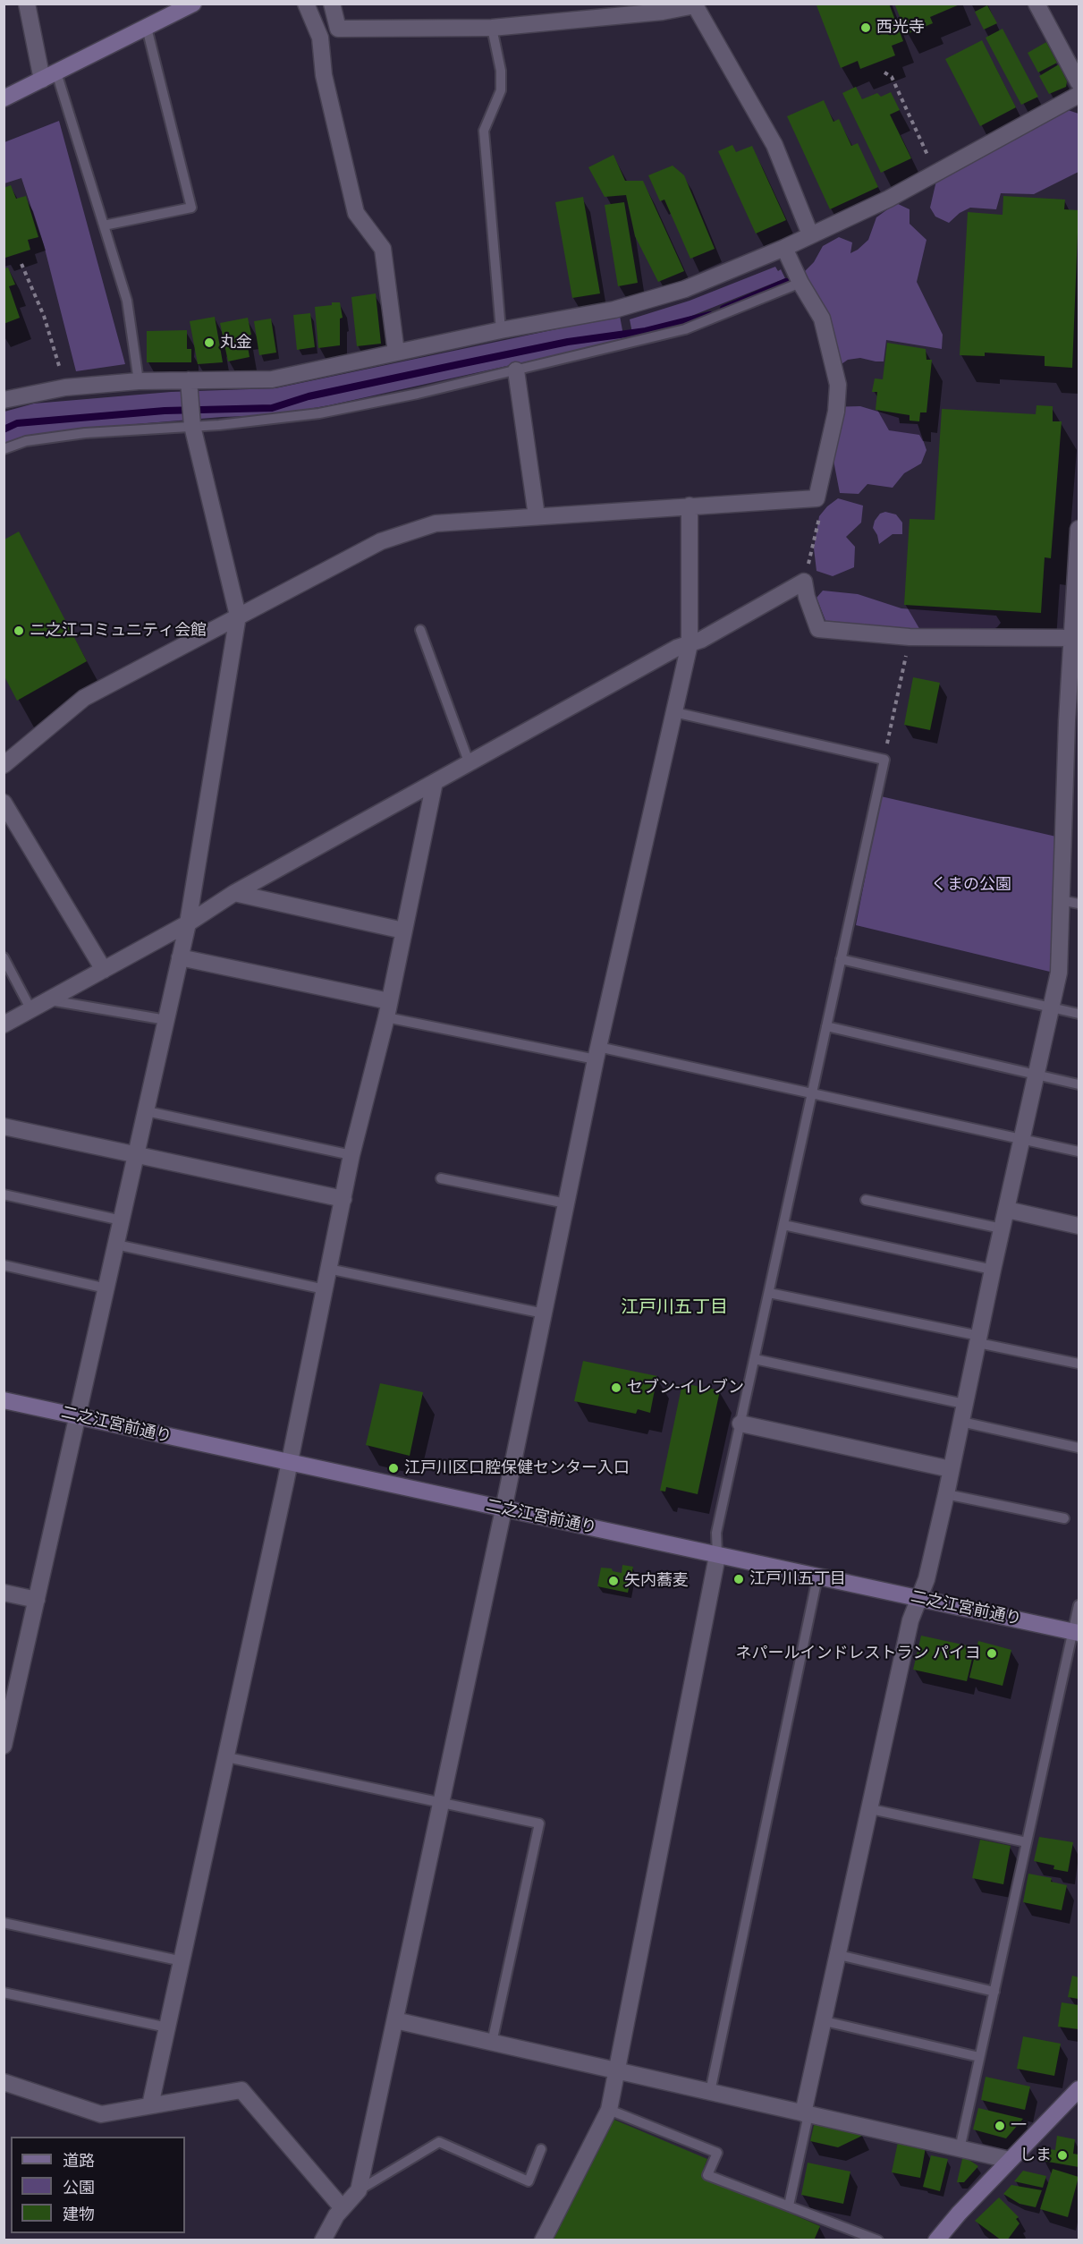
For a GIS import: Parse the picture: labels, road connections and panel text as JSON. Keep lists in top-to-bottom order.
{
  "streets": {
    "street": ["二之江宮前通り"]
  },
  "districts": ["江戸川五丁目"],
  "parks": ["くまの公園"],
  "places": [
    "西光寺",
    "丸金",
    "ニ之江コミュニティ会館",
    "セブン-イレブン",
    "江戸川区口腔保健センター入口",
    "江戸川五丁目",
    "矢内蕎麦",
    "ネパールインドレストラン パイヨ",
    "一",
    "しま"
  ],
  "legend": ["道路", "公園", "建物"]
}
